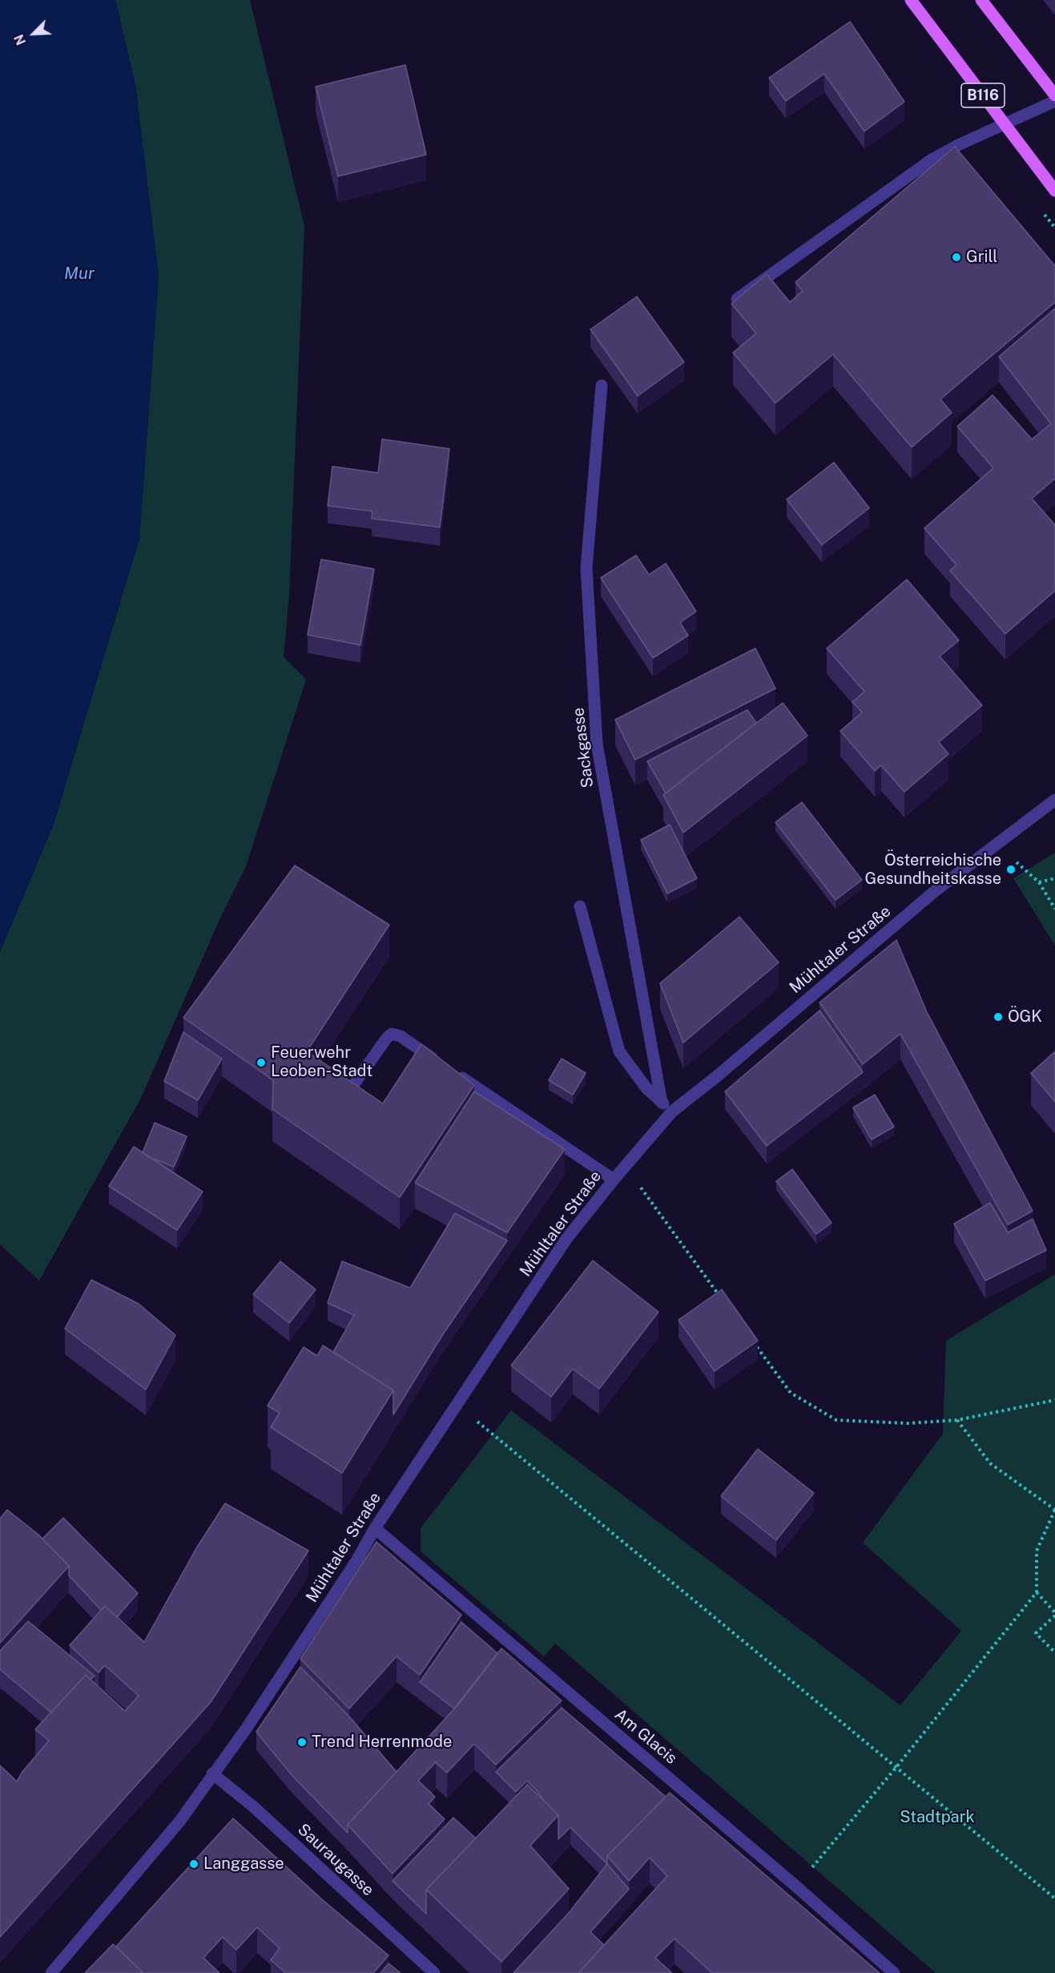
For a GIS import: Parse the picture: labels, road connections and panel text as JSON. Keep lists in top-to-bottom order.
{
  "streets": {
    "main road": ["B116"],
    "street": [
      "Sackgasse",
      "Mühltaler Straße",
      "Am Glacis",
      "Sauraugasse"
    ]
  },
  "crossings": [
    ["Mühltaler Straße", "Am Glacis"],
    ["Mühltaler Straße", "Sauraugasse"]
  ],
  "water": ["Mur"],
  "parks": ["Stadtpark"],
  "places": [
    "Grill",
    "Österreichische Gesundheitskasse",
    "ÖGK",
    "Feuerwehr Leoben-Stadt",
    "Trend Herrenmode",
    "Langgasse"
  ],
  "north": "bottom left"
}
